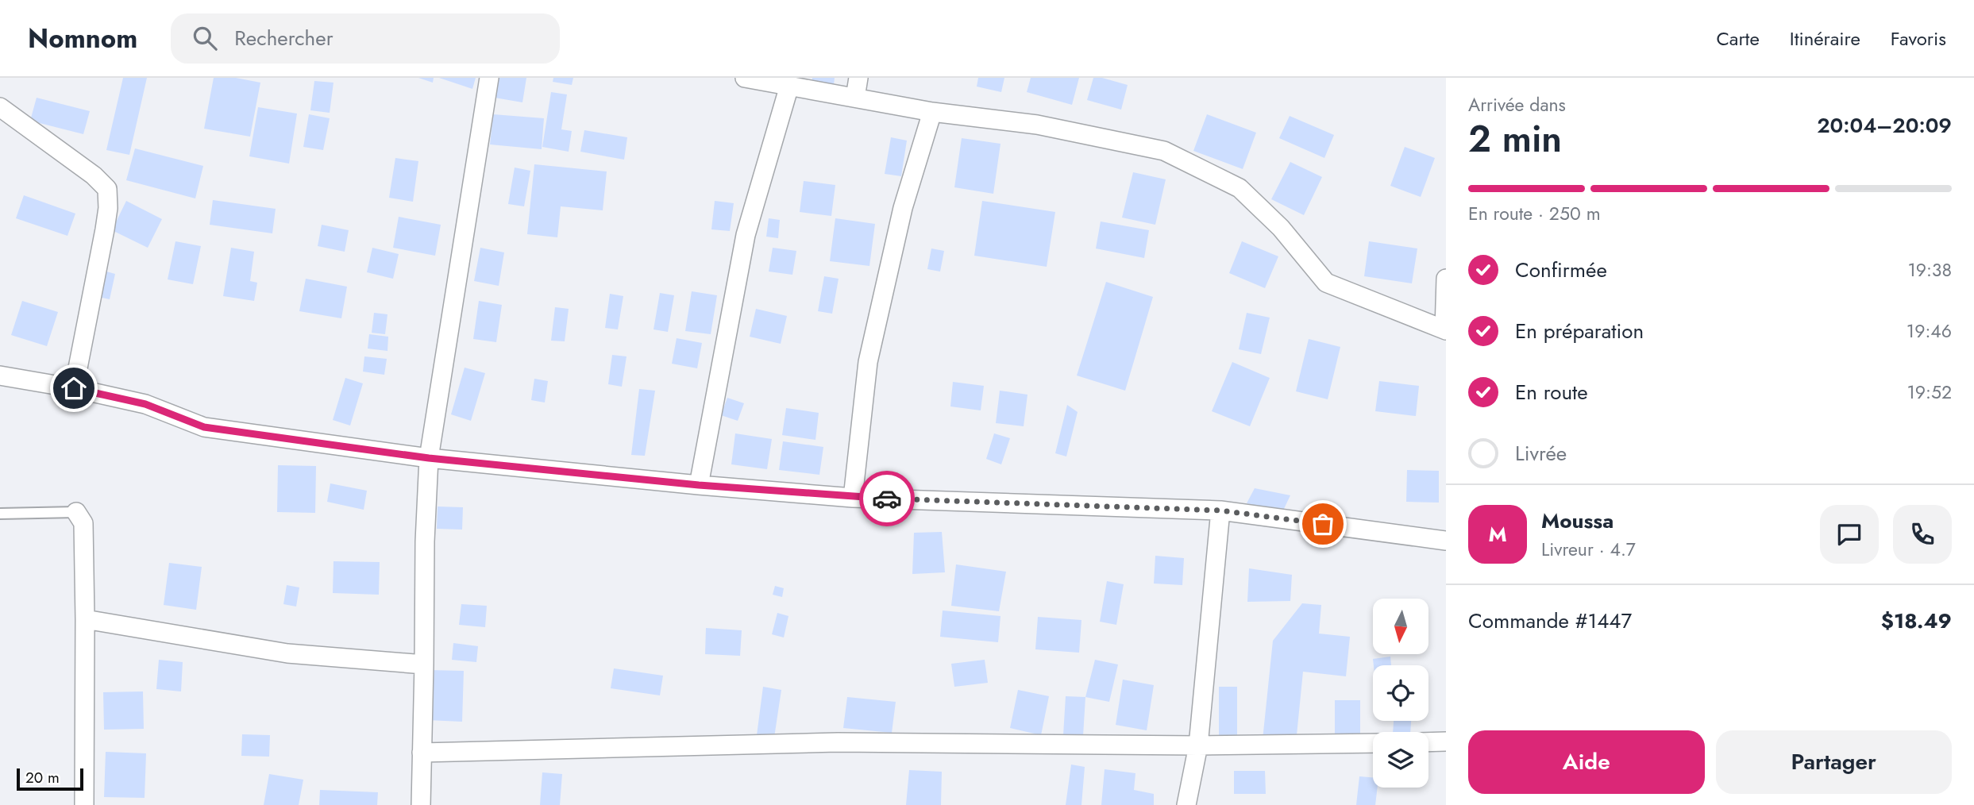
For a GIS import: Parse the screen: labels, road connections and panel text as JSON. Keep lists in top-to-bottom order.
{
  "scale_bar": "20 m",
  "north": "bottom",
  "page": {
    "header": "Nomnom",
    "search": "Rechercher",
    "nav": ["Carte", "Itinéraire", "Favoris"],
    "heading": ["2 min", "Arrivée dans", "20:04–20:09"],
    "panel": [
      "Moussa",
      "Livreur · 4.7",
      "Commande #1447",
      "$18.49"
    ],
    "bar": "En route · 250 m",
    "list": [
      ["Confirmée", "19:38"],
      ["En préparation", "19:46"],
      ["En route", "19:52"],
      "Livrée"
    ],
    "round": "M",
    "buttons": ["Aide", "Partager"],
    "scale": "20 m"
  }
}
